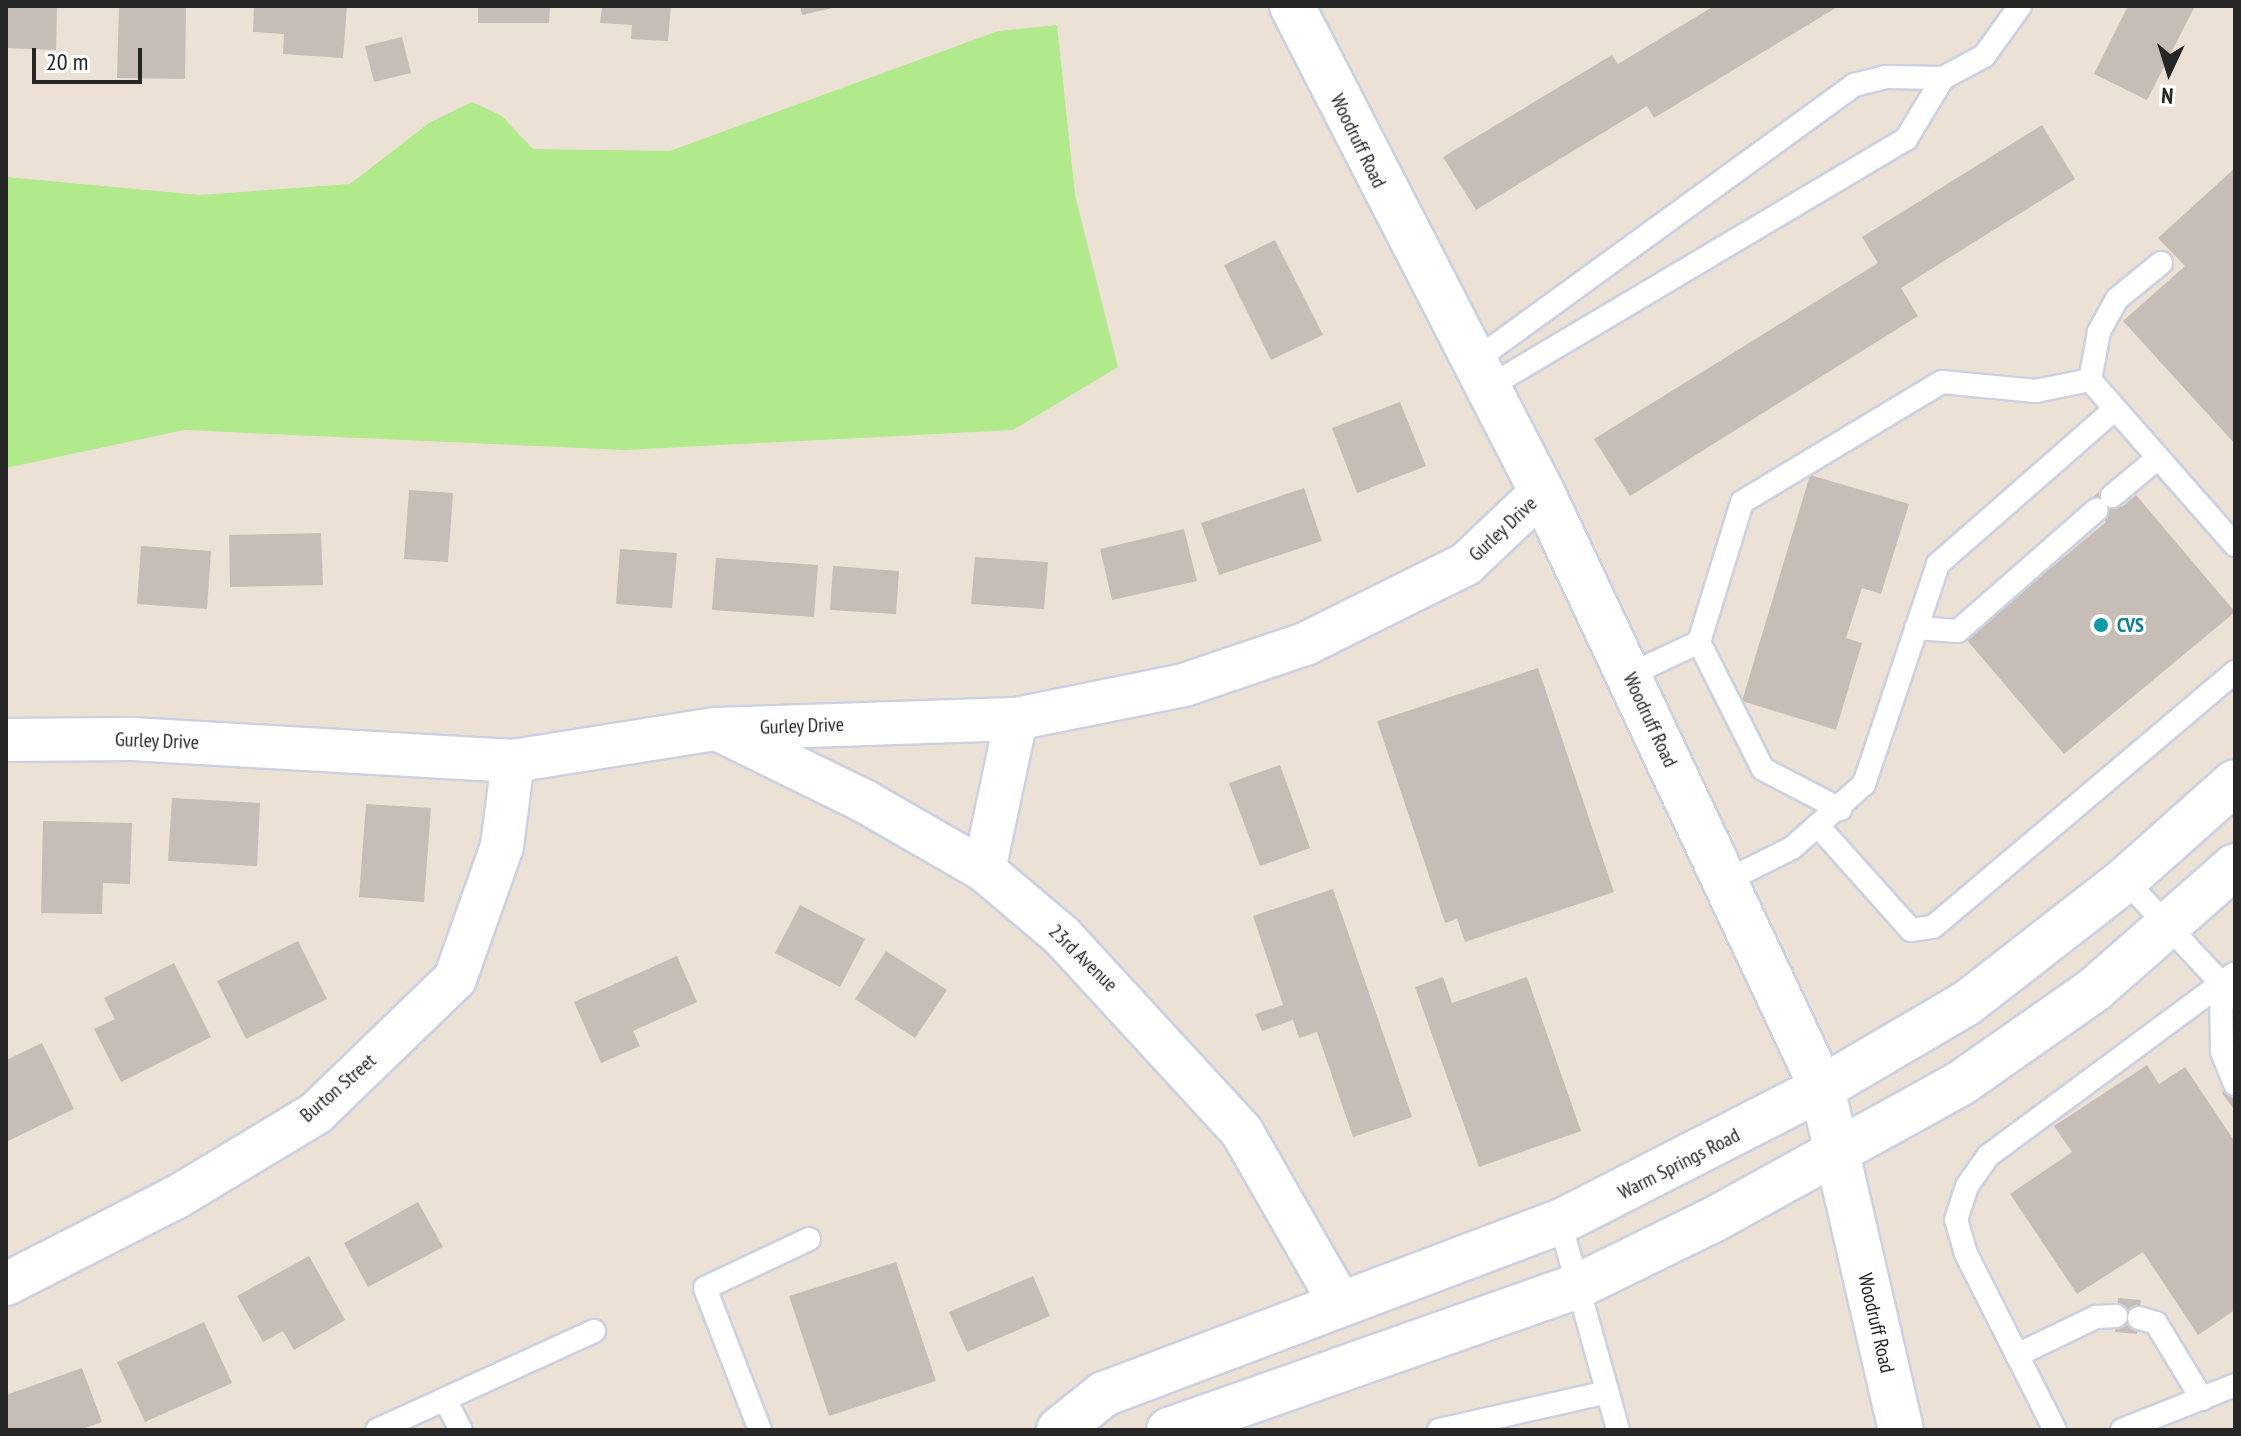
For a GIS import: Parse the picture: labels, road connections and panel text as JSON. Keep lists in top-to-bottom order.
{
  "streets": {
    "main road": ["Woodruff Road", "Warm Springs Road"],
    "street": ["Gurley Drive", "23rd Avenue", "Burton Street"]
  },
  "crossings": [
    ["Woodruff Road", "Gurley Drive"],
    ["Woodruff Road", "Warm Springs Road"],
    ["Gurley Drive", "23rd Avenue"],
    ["Gurley Drive", "Burton Street"],
    ["23rd Avenue", "Warm Springs Road"]
  ],
  "places": ["CVS"],
  "scale_bar": "20 m",
  "north": "bottom"
}
